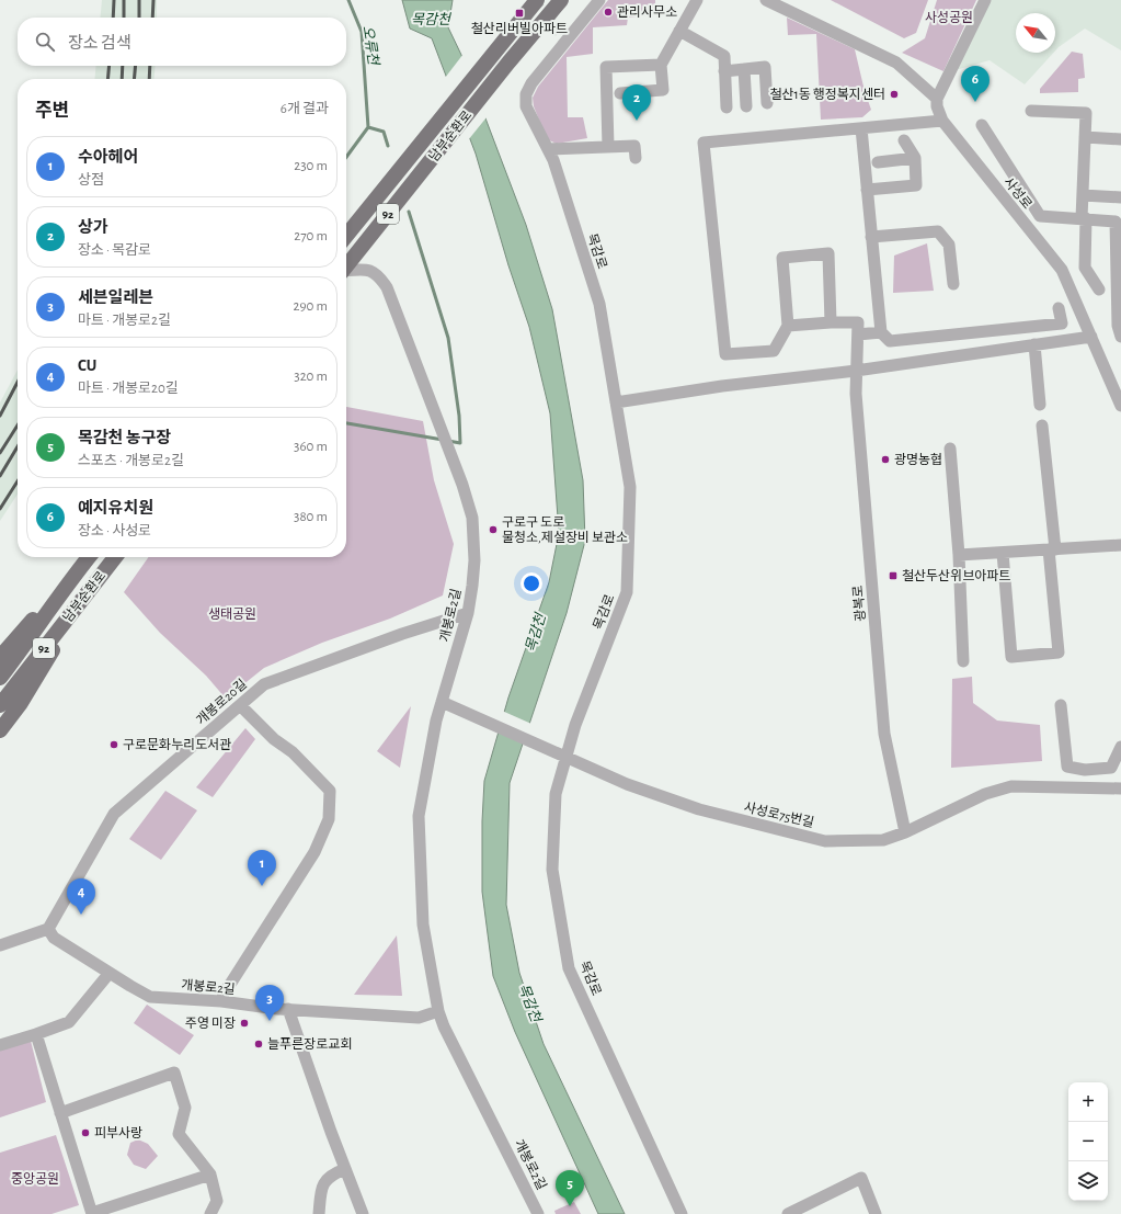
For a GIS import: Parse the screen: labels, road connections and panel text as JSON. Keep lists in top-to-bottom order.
{
  "streets": {
    "main road": ["남부순환로", "92"],
    "street": [
      "사성로",
      "목감로",
      "광복로",
      "개봉로2길",
      "개봉로20길",
      "사성로75번길"
    ]
  },
  "crossings": [
    ["목감로", "사성로75번길"],
    ["광복로", "사성로75번길"],
    ["개봉로2길", "개봉로20길"],
    ["개봉로2길", "사성로75번길"]
  ],
  "water": ["목감천", "오류천"],
  "parks": ["사성공원", "생태공원", "중앙공원"],
  "places": {
    "other": [
      "관리사무소",
      "철산1동 행정복지센터",
      "광명농협",
      "구로구 도로 물청소,제설장비 보관소",
      "구로문화누리도서관",
      "주영 미장",
      "늘푸른장로교회",
      "피부사랑"
    ],
    "transit": ["철산리버빌아파트", "철산두산위브아파트"]
  },
  "north": "top left",
  "page": {
    "search": "장소 검색",
    "pins": [
      "6",
      "2",
      "1",
      "4",
      "3",
      "5"
    ],
    "heading": ["주변", "6개 결과"],
    "list": [
      {
        "mark": "1",
        "name": "수아헤어",
        "note": "상점",
        "value": "230 m"
      },
      {
        "mark": "2",
        "name": "상가",
        "note": "장소 · 목감로",
        "value": "270 m"
      },
      {
        "mark": "3",
        "name": "세븐일레븐",
        "note": "마트 · 개봉로2길",
        "value": "290 m"
      },
      {
        "mark": "4",
        "name": "CU",
        "note": "마트 · 개봉로20길",
        "value": "320 m"
      },
      {
        "mark": "5",
        "name": "목감천 농구장",
        "note": "스포츠 · 개봉로2길",
        "value": "360 m"
      },
      {
        "mark": "6",
        "name": "예지유치원",
        "note": "장소 · 사성로",
        "value": "380 m"
      }
    ],
    "map_buttons": ["+", "−"]
  }
}
